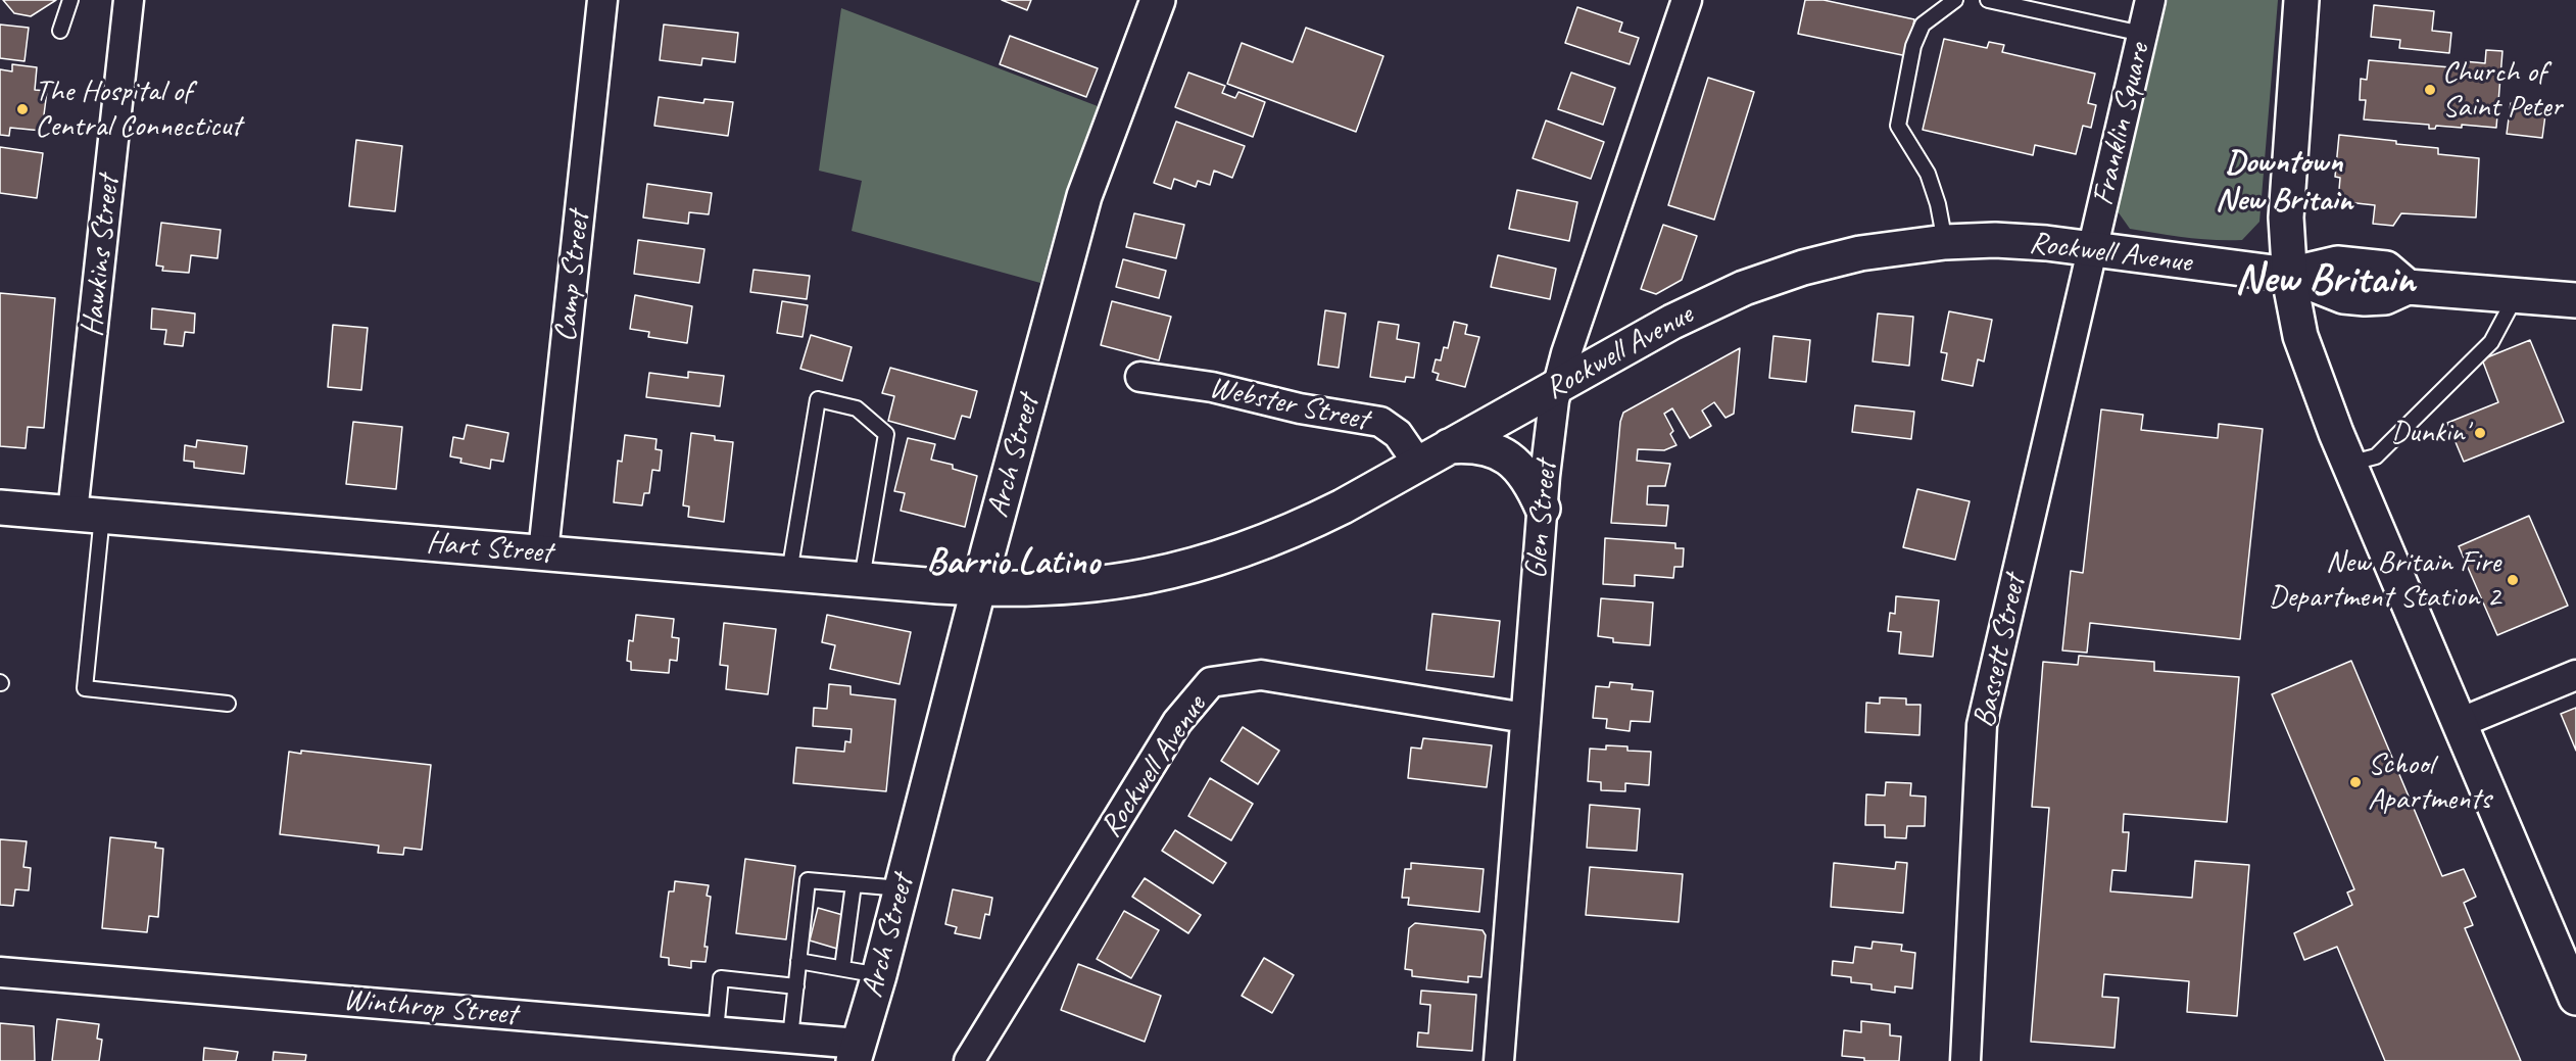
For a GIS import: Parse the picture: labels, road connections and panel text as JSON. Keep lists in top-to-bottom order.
{
  "streets": {
    "street": [
      "Franklin Square",
      "Rockwell Avenue",
      "Hawkins Street",
      "Camp Street",
      "Webster Street",
      "Arch Street",
      "Glen Street",
      "Hart Street",
      "Bassett Street",
      "Winthrop Street"
    ]
  },
  "crossings": [
    ["Franklin Square", "Rockwell Avenue"],
    ["Franklin Square", "Bassett Street"],
    ["Rockwell Avenue", "Webster Street"],
    ["Rockwell Avenue", "Arch Street"],
    ["Rockwell Avenue", "Glen Street"],
    ["Rockwell Avenue", "Hart Street"],
    ["Rockwell Avenue", "Bassett Street"],
    ["Hawkins Street", "Hart Street"],
    ["Camp Street", "Hart Street"],
    ["Arch Street", "Hart Street"],
    ["Arch Street", "Winthrop Street"]
  ],
  "districts": ["Downtown New Britain", "New Britain", "Barrio Latino"],
  "places": [
    "Church of Saint Peter",
    "The Hospital of Central Connecticut",
    "Dunkin'",
    "New Britain Fire Department Station 2",
    "School Apartments"
  ]
}
